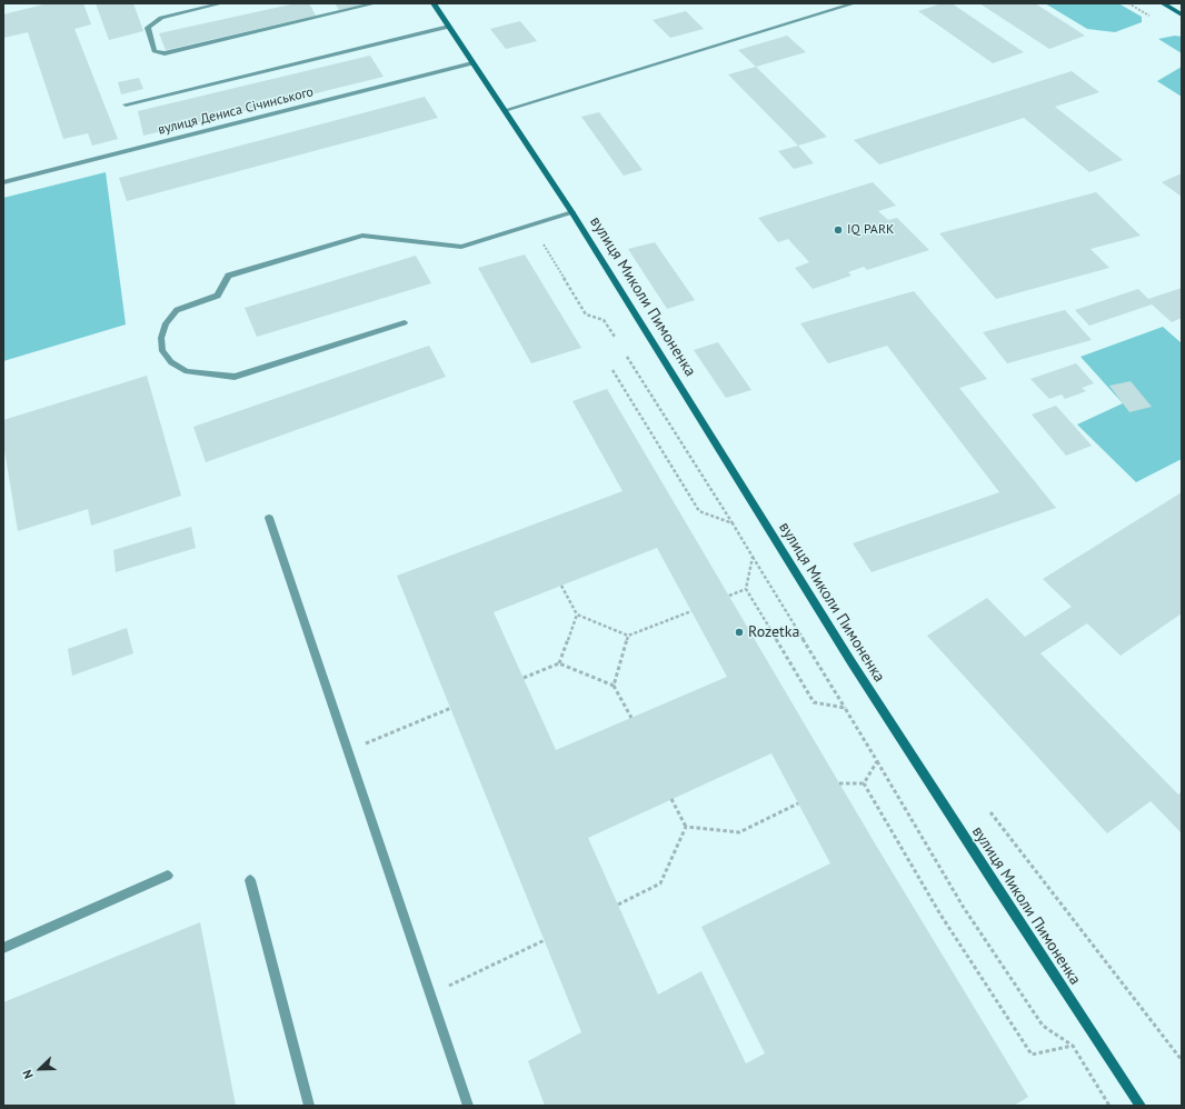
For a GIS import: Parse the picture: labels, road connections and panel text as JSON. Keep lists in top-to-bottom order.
{
  "streets": {
    "street": ["вулиця Дениса Січинського", "вулиця Миколи Пимоненка"]
  },
  "crossings": [
    ["вулиця Дениса Січинського", "вулиця Миколи Пимоненка"]
  ],
  "places": ["IQ PARK", "Rozetka"],
  "north": "bottom left"
}
